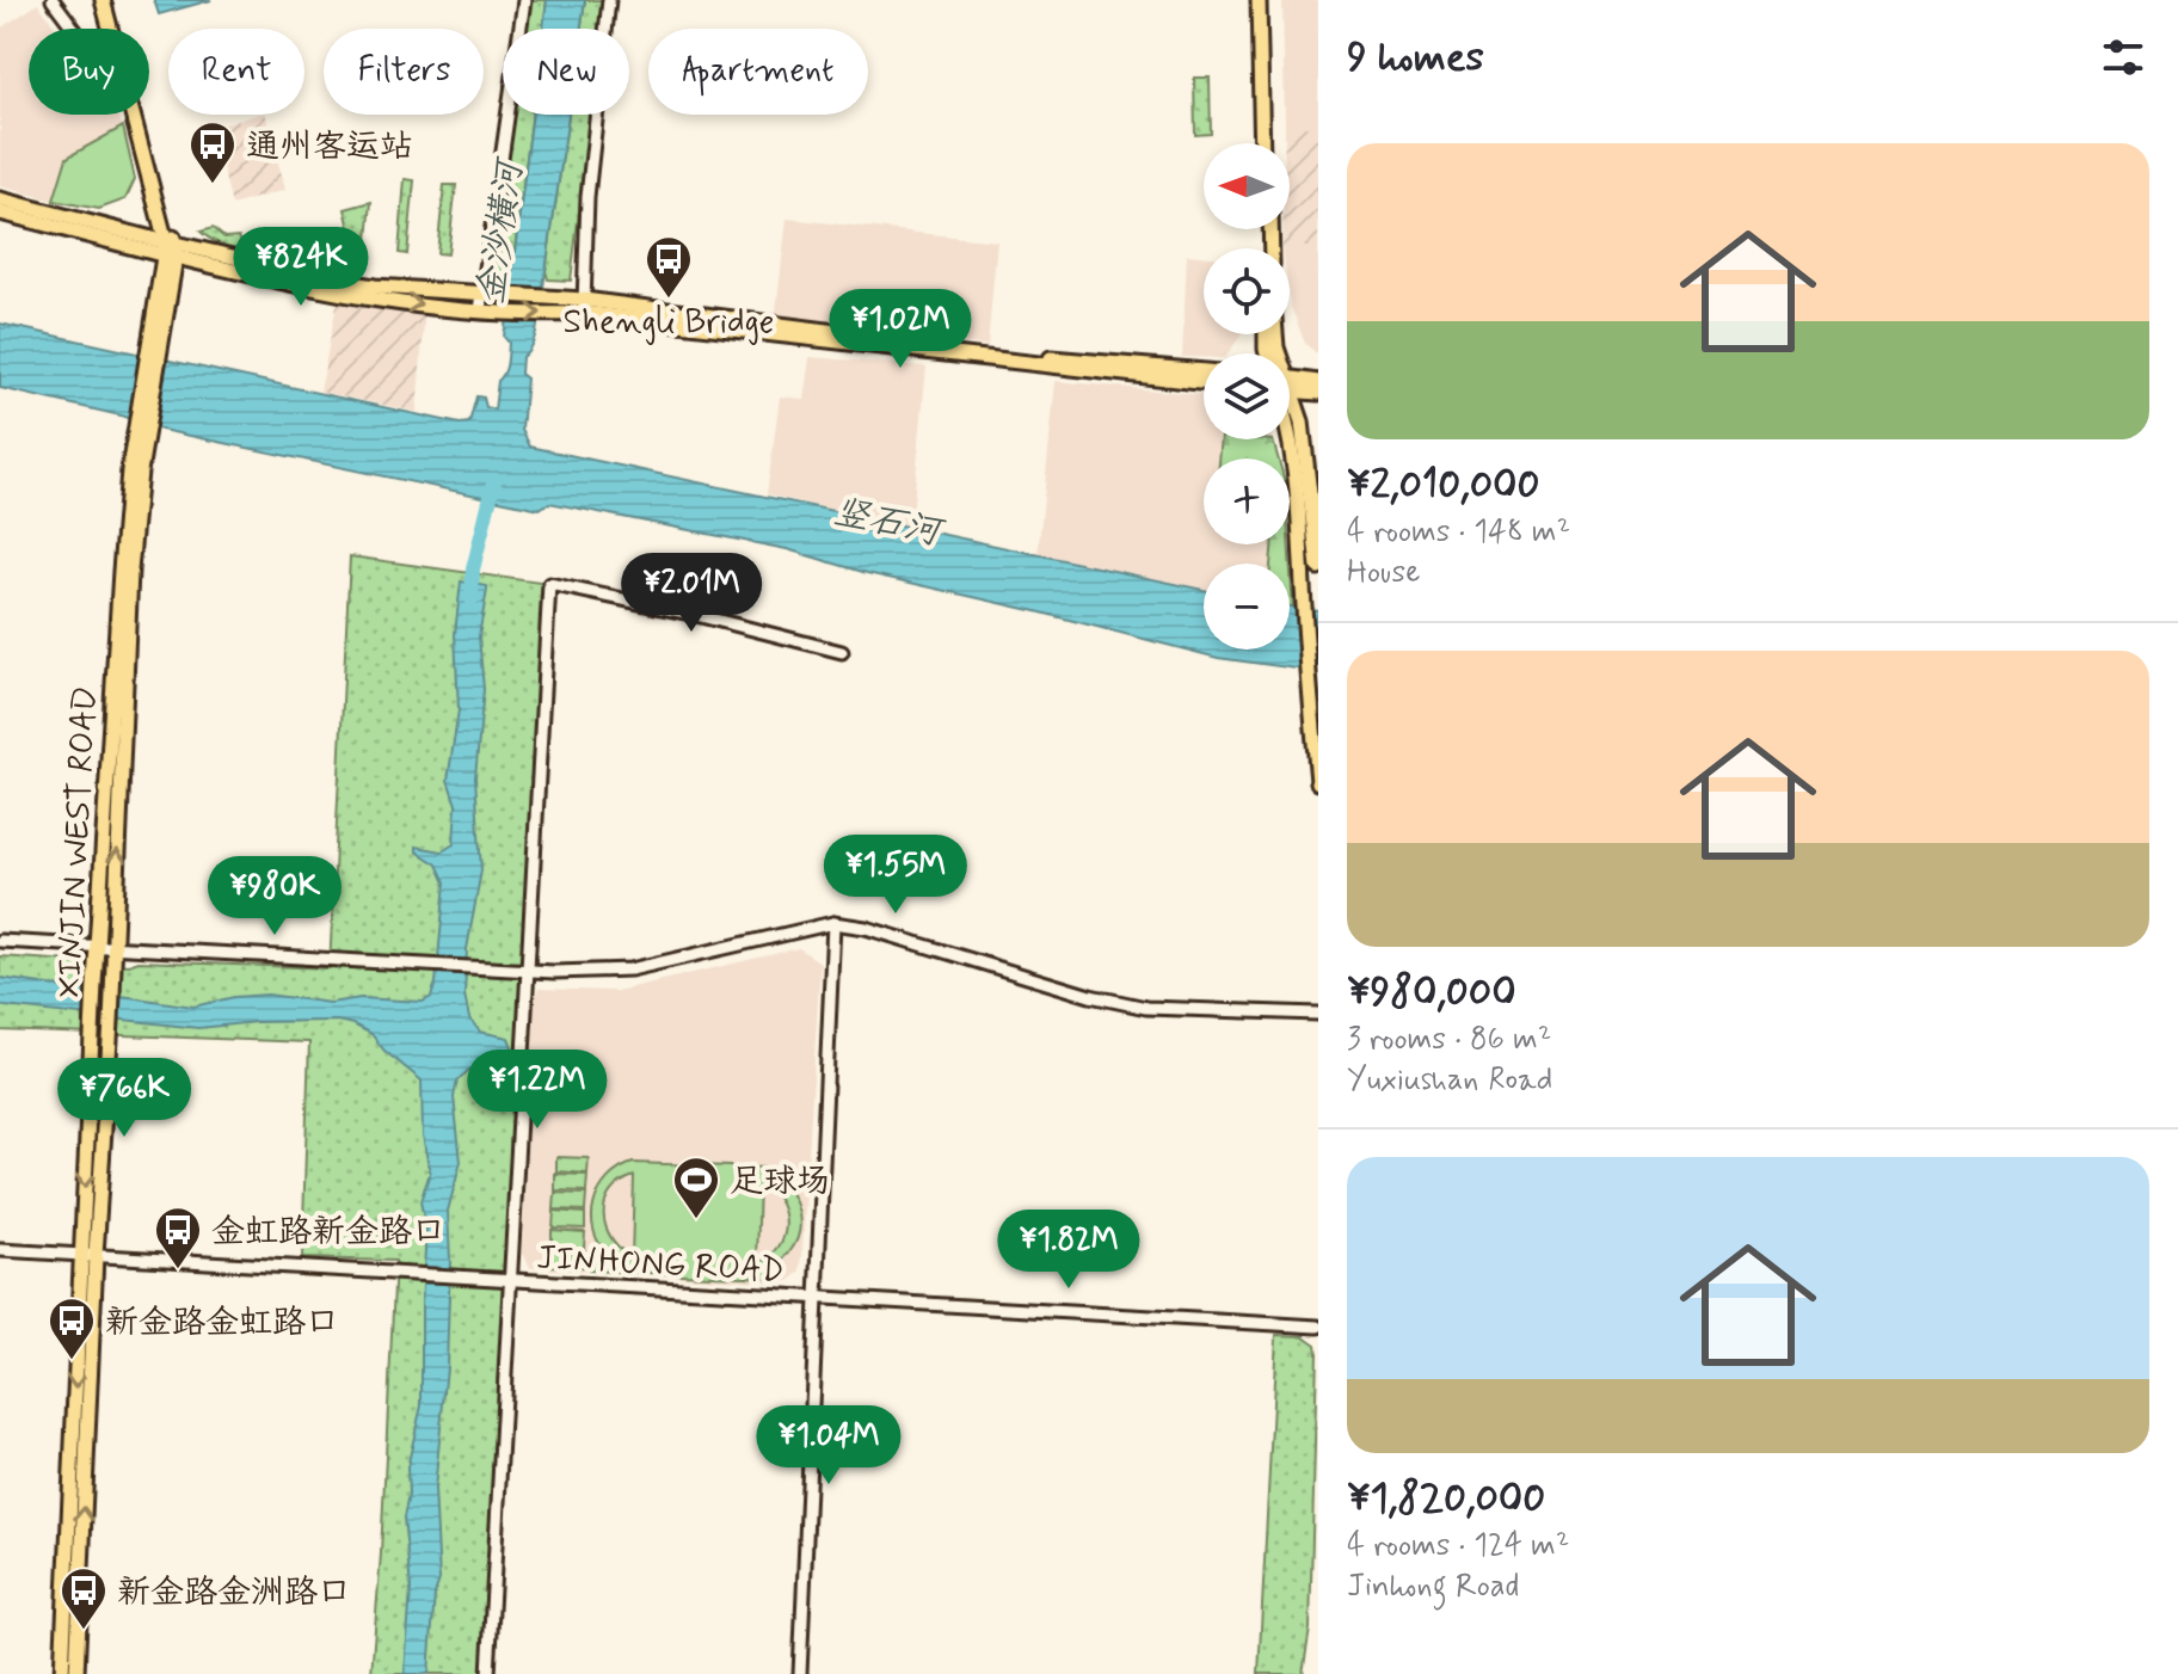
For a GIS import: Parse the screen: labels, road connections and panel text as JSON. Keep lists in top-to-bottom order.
{
  "streets": {
    "main road": ["XINJIN WEST ROAD"],
    "street": ["JINHONG ROAD"]
  },
  "crossings": [
    ["XINJIN WEST ROAD", "JINHONG ROAD"]
  ],
  "water": ["金沙横河", "竖石河"],
  "places": {
    "bus stop": [
      "通州客运站",
      "Shengli Bridge",
      "金虹路新金路口",
      "新金路金虹路口",
      "新金路金洲路口"
    ],
    "sports": ["足球场"]
  },
  "north": "left",
  "page": {
    "heading": "9 homes",
    "chip": [
      "Buy",
      "Rent",
      "Filters",
      "New",
      "Apartment"
    ],
    "list": [
      {
        "name": "¥2,010,000",
        "note": "4 rooms · 148 m² · House"
      },
      {
        "name": "¥980,000",
        "note": "3 rooms · 86 m² · Yuxiushan Road"
      },
      {
        "name": "¥1,820,000",
        "note": "4 rooms · 124 m² · Jinhong Road"
      }
    ],
    "map_buttons": ["+", "−"],
    "price": [
      "¥824K",
      "¥1.02M",
      "¥2.01M",
      "¥1.55M",
      "¥980K",
      "¥1.22M",
      "¥766K",
      "¥1.82M",
      "¥1.04M"
    ]
  }
}
